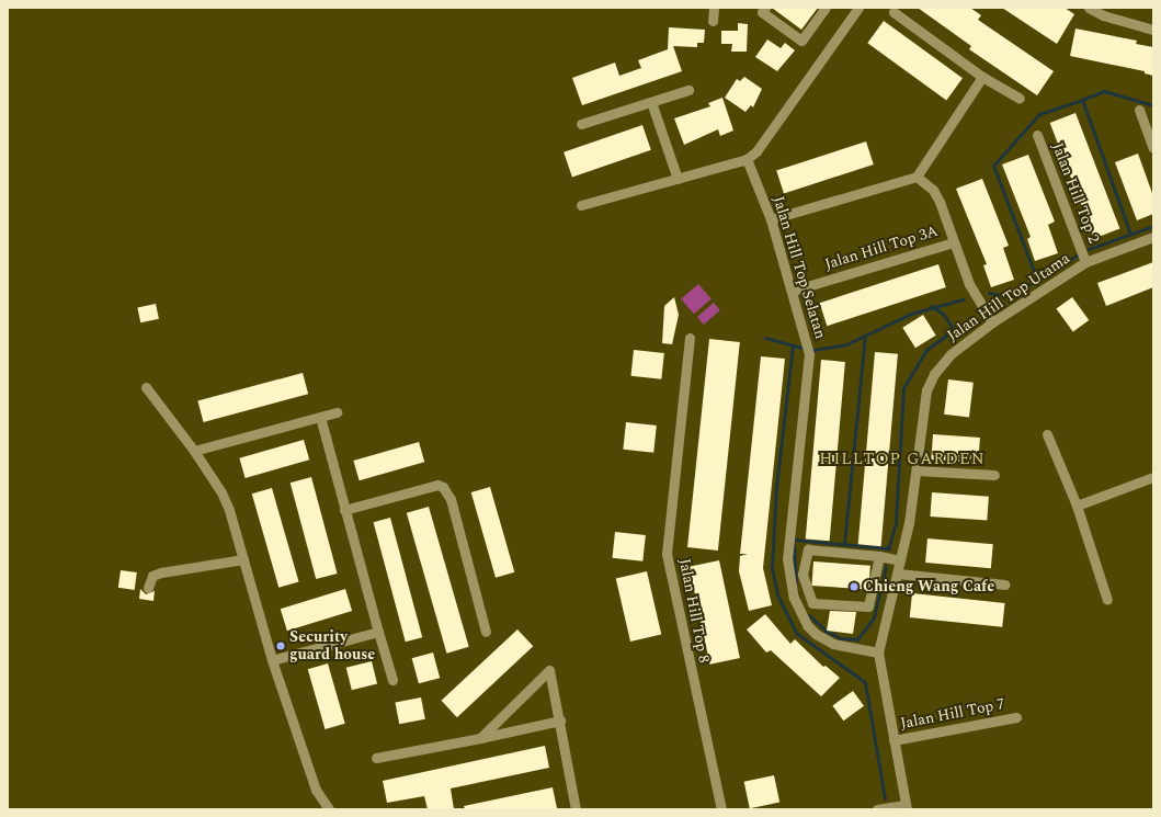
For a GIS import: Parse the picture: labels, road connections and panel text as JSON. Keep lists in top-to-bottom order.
{
  "streets": {
    "street": [
      "Jalan Hill Top 2",
      "Jalan Hill Top 3A",
      "Jalan Hill Top Selatan",
      "Jalan Hill Top Utama",
      "Jalan Hill Top 8",
      "Jalan Hill Top 7"
    ]
  },
  "crossings": [
    ["Jalan Hill Top 2", "Jalan Hill Top Utama"],
    ["Jalan Hill Top 3A", "Jalan Hill Top Selatan"],
    ["Jalan Hill Top Selatan", "Jalan Hill Top Utama"],
    ["Jalan Hill Top Utama", "Jalan Hill Top 7"]
  ],
  "districts": ["HILLTOP GARDEN"],
  "places": ["Chieng Wang Cafe", "Security guard house"]
}
